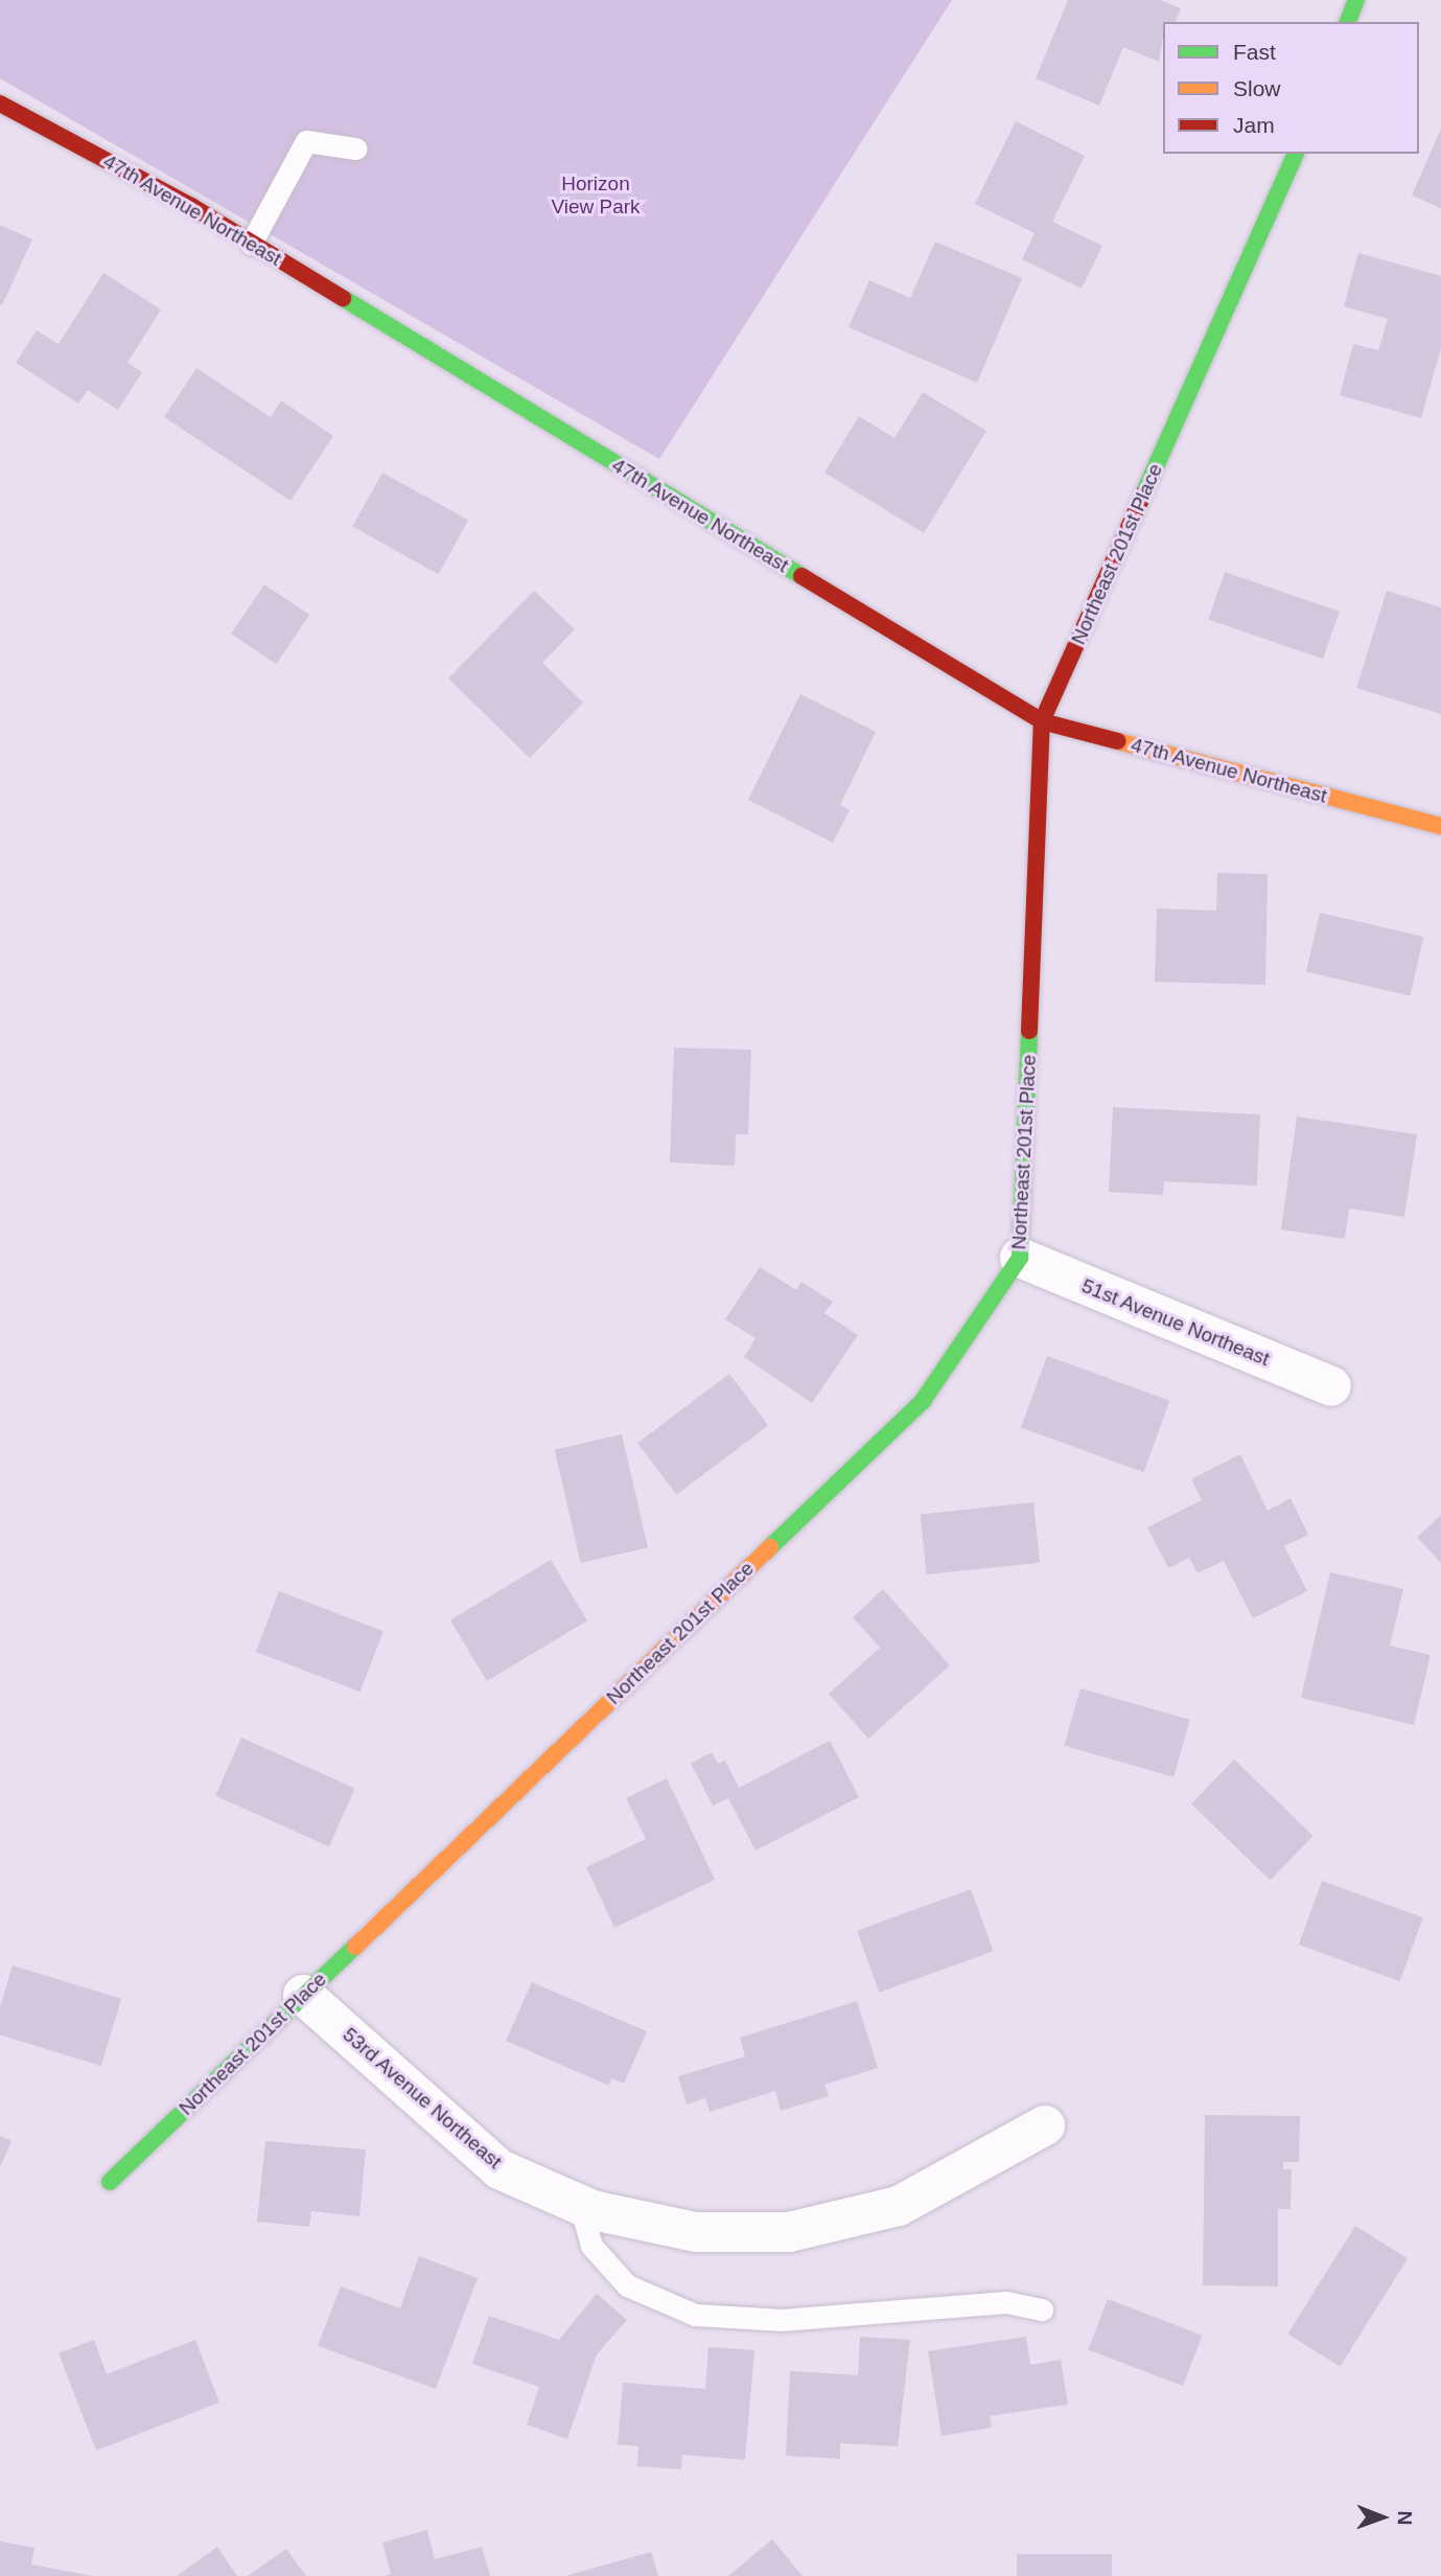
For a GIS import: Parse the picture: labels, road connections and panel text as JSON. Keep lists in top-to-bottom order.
{
  "streets": {
    "street": [
      "47th Avenue Northeast",
      "Northeast 201st Place",
      "51st Avenue Northeast",
      "53rd Avenue Northeast"
    ]
  },
  "crossings": [
    ["47th Avenue Northeast", "Northeast 201st Place"],
    ["Northeast 201st Place", "51st Avenue Northeast"],
    ["Northeast 201st Place", "53rd Avenue Northeast"]
  ],
  "parks": ["Horizon View Park"],
  "legend": ["Fast", "Slow", "Jam"],
  "north": "right"
}
